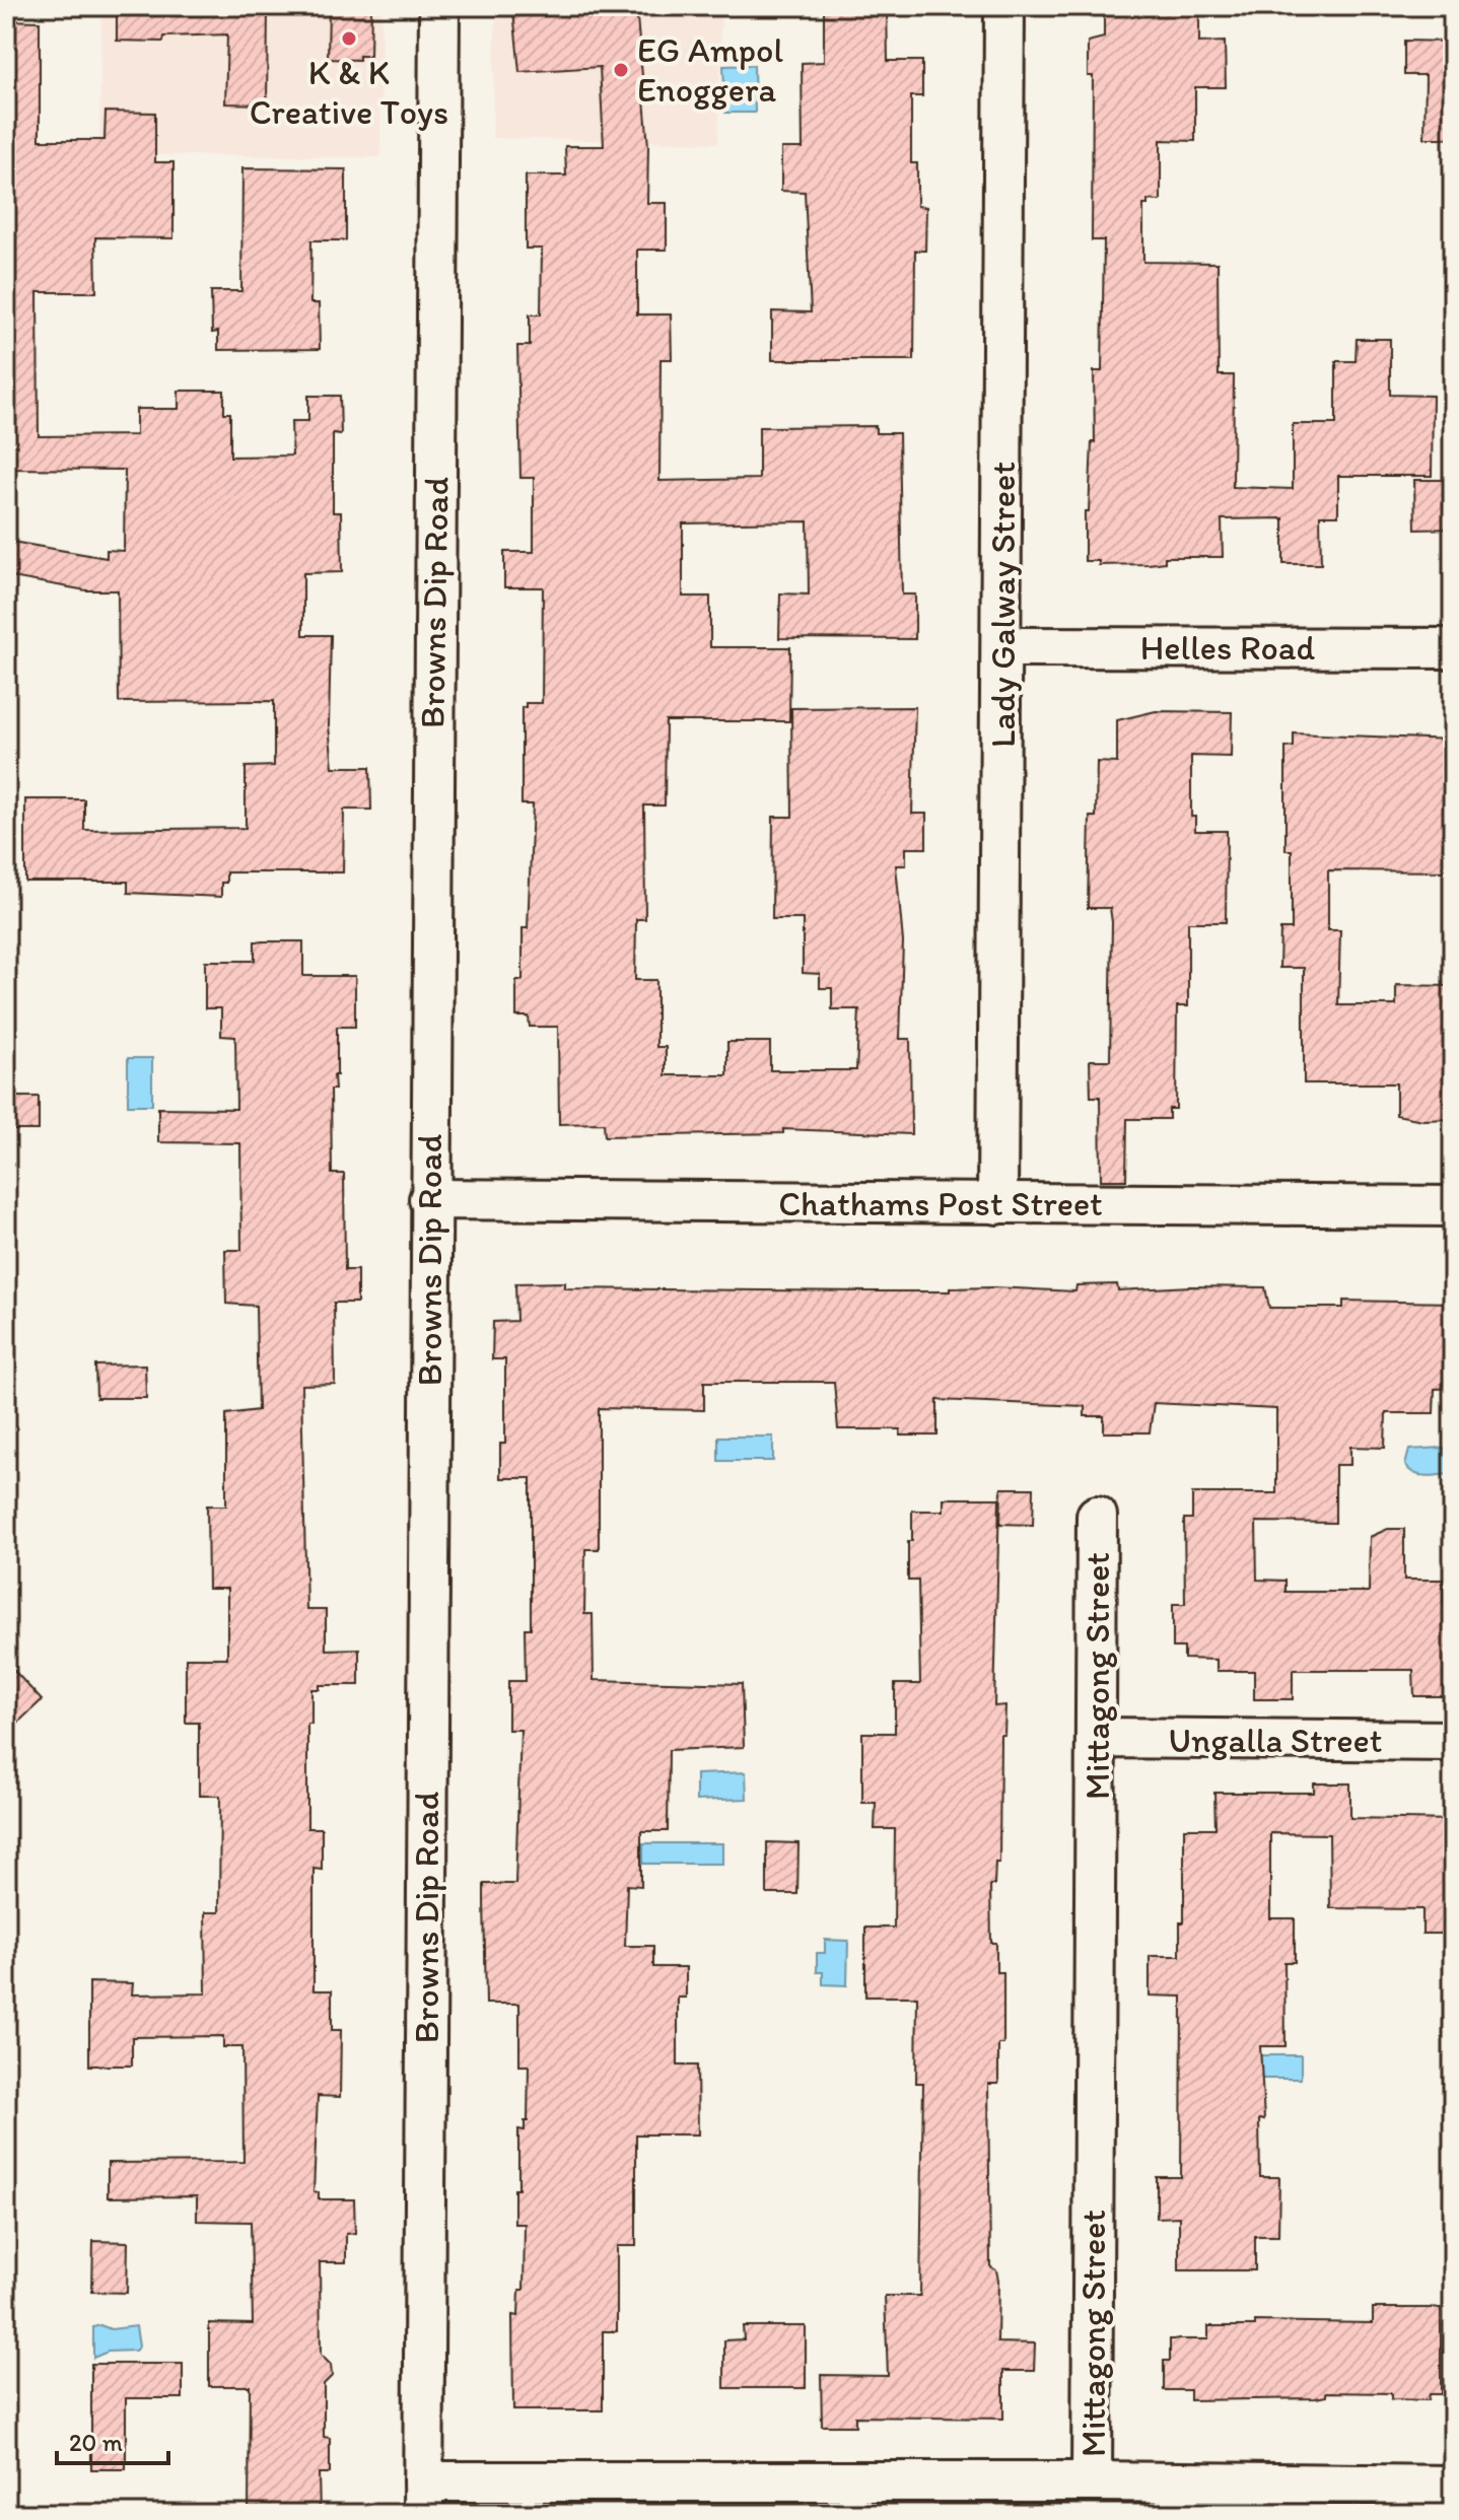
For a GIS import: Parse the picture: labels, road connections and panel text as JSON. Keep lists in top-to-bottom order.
{
  "streets": {
    "street": [
      "Browns Dip Road",
      "Lady Galway Street",
      "Helles Road",
      "Chathams Post Street",
      "Mittagong Street",
      "Ungalla Street"
    ]
  },
  "crossings": [
    ["Browns Dip Road", "Chathams Post Street"],
    ["Browns Dip Road", "Mittagong Street"],
    ["Lady Galway Street", "Helles Road"],
    ["Lady Galway Street", "Chathams Post Street"],
    ["Mittagong Street", "Ungalla Street"]
  ],
  "places": ["K & K Creative Toys", "EG Ampol Enoggera"],
  "scale_bar": "20 m"
}
